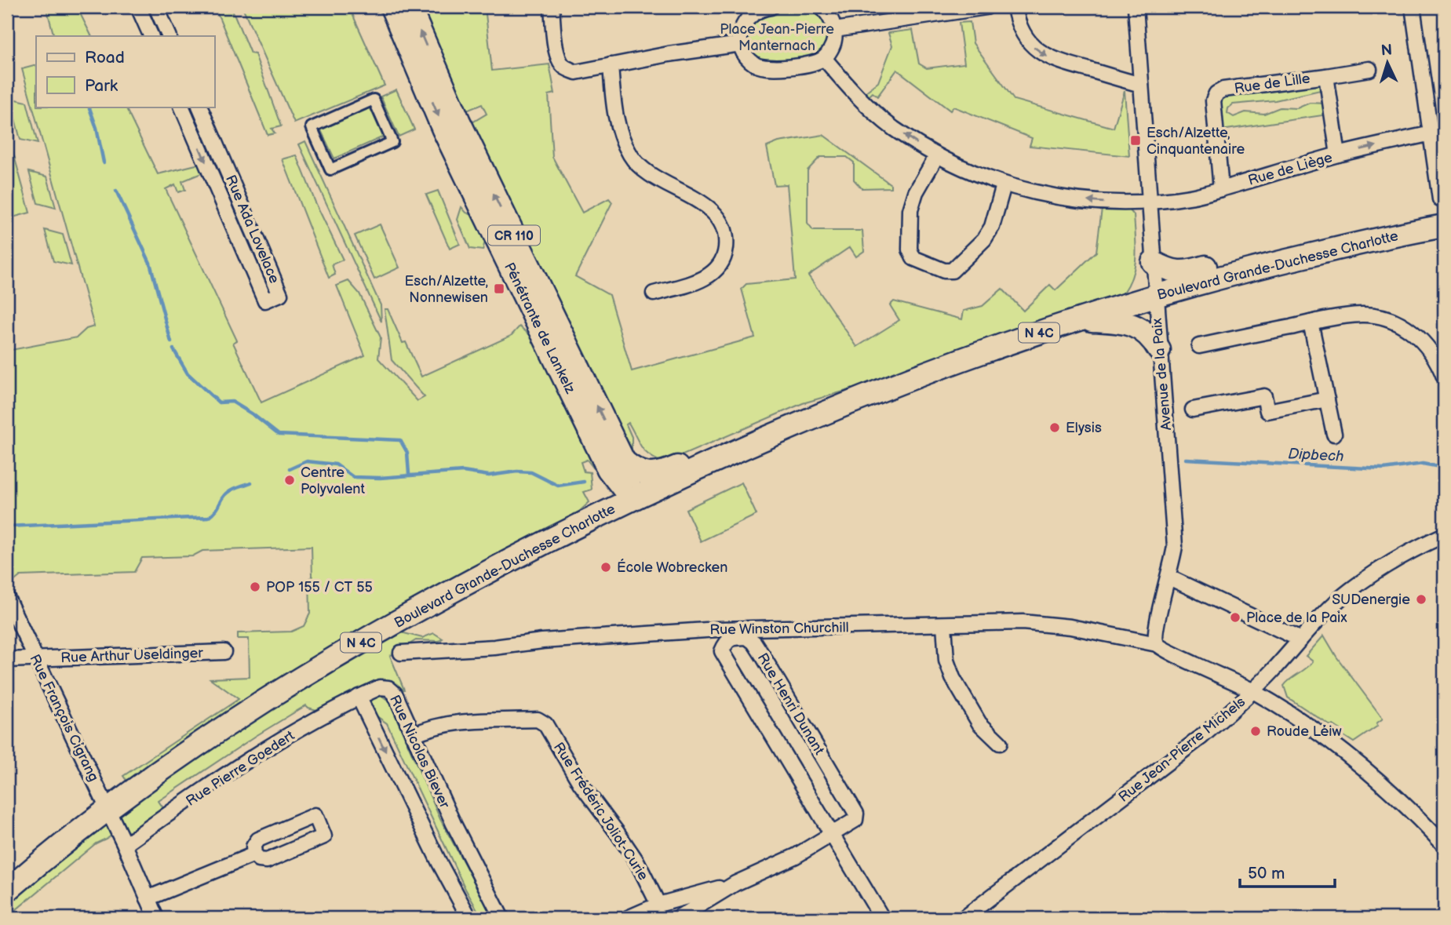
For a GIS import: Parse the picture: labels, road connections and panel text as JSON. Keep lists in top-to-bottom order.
{
  "streets": {
    "main road": [
      "CR 110",
      "Boulevard Grande-Duchesse Charlotte",
      "Pénétrante de Lankelz",
      "N 4C"
    ],
    "street": [
      "Rue de Lille",
      "Rue de Liège",
      "Rue Ada Lovelace",
      "Avenue de la Paix",
      "Rue Winston Churchill",
      "Rue Arthur Useldinger",
      "Rue Henri Dunant",
      "Rue François Cigrang",
      "Rue Jean-Pierre Michels",
      "Rue Nicolas Biever",
      "Rue Pierre Goedert",
      "Rue Frédéric Joliot-Curie"
    ]
  },
  "crossings": [
    ["Rue de Lille", "Rue de Liège"],
    ["Rue de Liège", "Avenue de la Paix"],
    ["Boulevard Grande-Duchesse Charlotte", "Pénétrante de Lankelz"],
    ["Boulevard Grande-Duchesse Charlotte", "N 4C"],
    ["Boulevard Grande-Duchesse Charlotte", "Avenue de la Paix"],
    ["Boulevard Grande-Duchesse Charlotte", "Rue François Cigrang"],
    ["N 4C", "Avenue de la Paix"],
    ["Rue Arthur Useldinger", "Rue François Cigrang"],
    ["Rue François Cigrang", "Rue Pierre Goedert"],
    ["Rue Nicolas Biever", "Rue Pierre Goedert"],
    ["Rue Nicolas Biever", "Rue Frédéric Joliot-Curie"]
  ],
  "water": ["Dipbech"],
  "parks": ["Place Jean-Pierre Manternach"],
  "places": {
    "transit": ["Esch/Alzette, Cinquantenaire", "Esch/Alzette, Nonnewisen"],
    "other": [
      "Elysis",
      "Centre Polyvalent",
      "École Wobrecken",
      "POP 155 / CT 55",
      "SUDenergie",
      "Place de la Paix",
      "Roude Léiw"
    ]
  },
  "legend": ["Road", "Park"],
  "scale_bar": "50 m",
  "north": "top"
}
